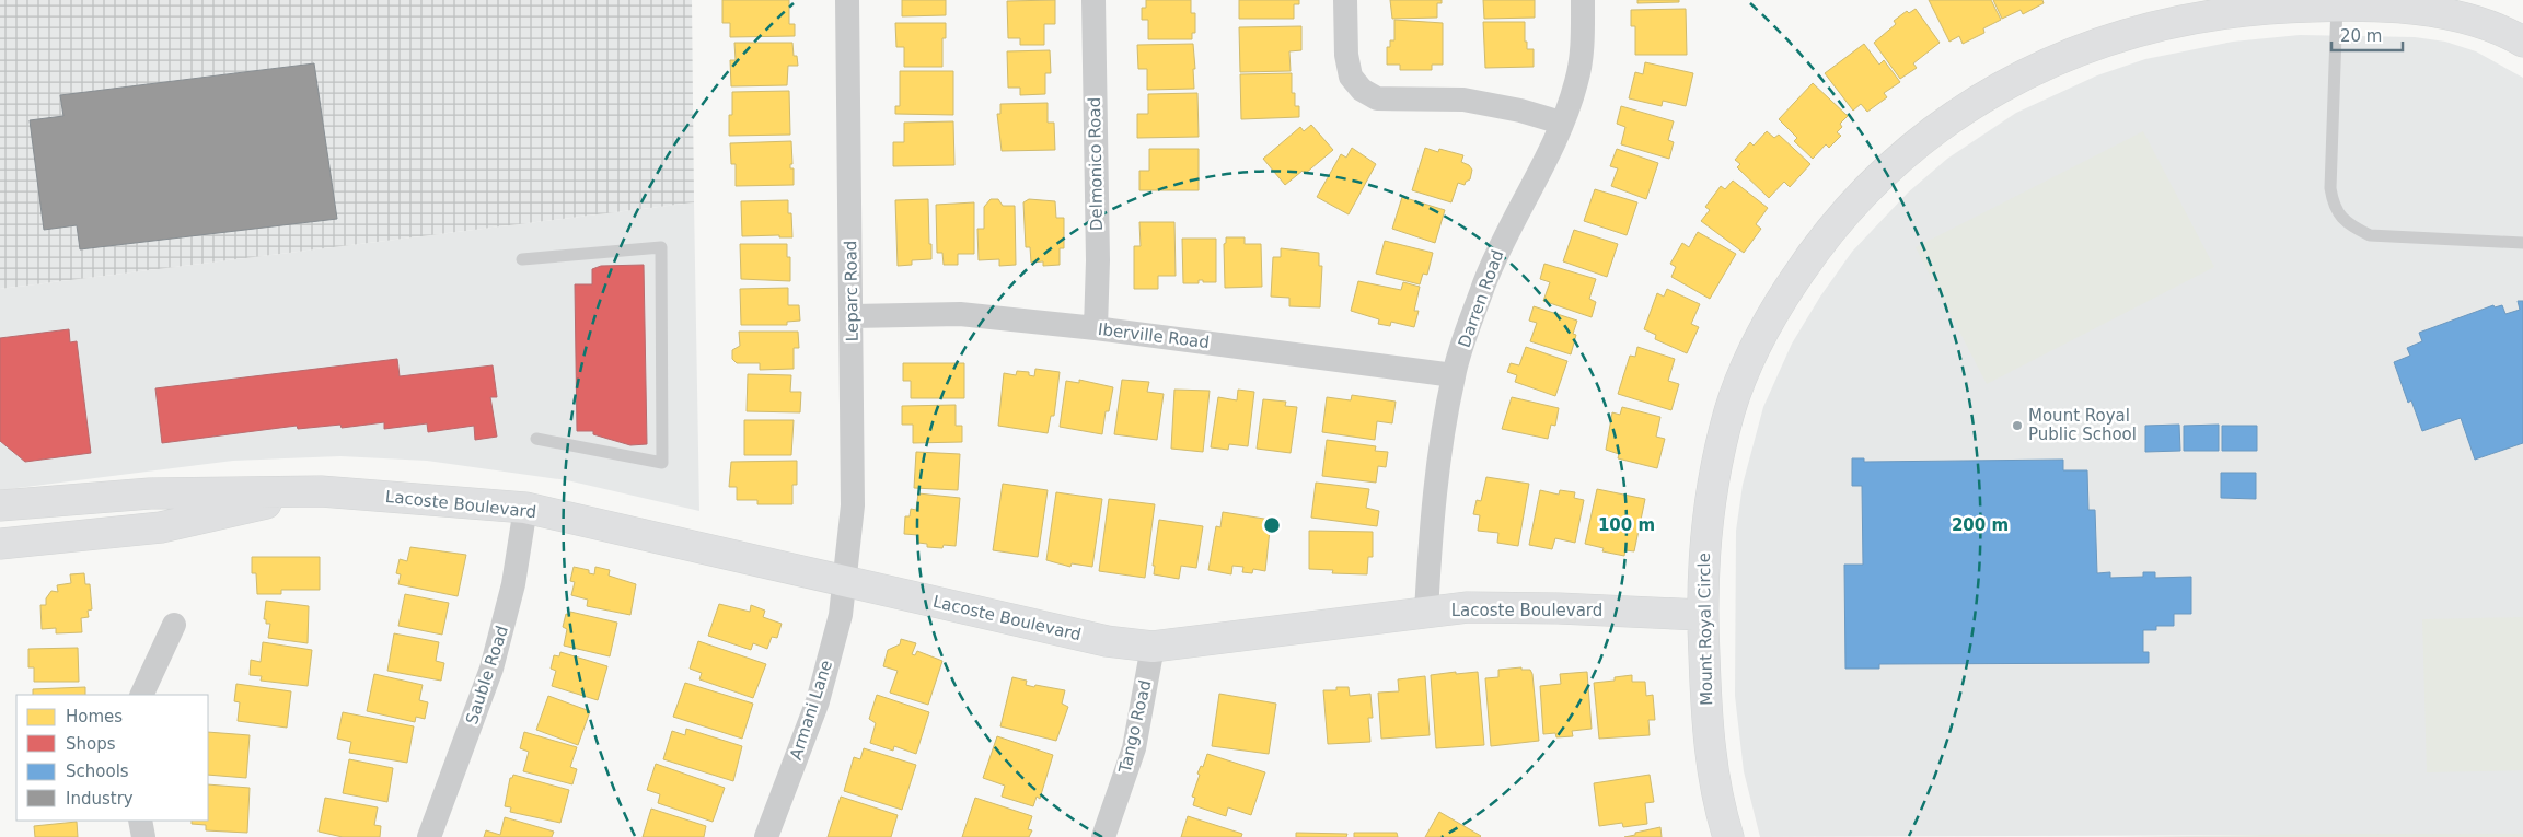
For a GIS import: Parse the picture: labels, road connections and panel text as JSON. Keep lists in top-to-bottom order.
{
  "streets": {
    "street": [
      "Delmonico Road",
      "Leparc Road",
      "Darren Road",
      "Iberville Road",
      "Lacoste Boulevard",
      "Mount Royal Circle",
      "Sauble Road",
      "Armani Lane",
      "Tango Road"
    ]
  },
  "crossings": [
    ["Delmonico Road", "Iberville Road"],
    ["Leparc Road", "Iberville Road"],
    ["Leparc Road", "Lacoste Boulevard"],
    ["Leparc Road", "Armani Lane"],
    ["Darren Road", "Iberville Road"],
    ["Darren Road", "Lacoste Boulevard"],
    ["Lacoste Boulevard", "Mount Royal Circle"],
    ["Lacoste Boulevard", "Sauble Road"],
    ["Lacoste Boulevard", "Armani Lane"],
    ["Lacoste Boulevard", "Tango Road"]
  ],
  "places": ["Mount Royal Public School"],
  "legend": [
    "Homes",
    "Shops",
    "Schools",
    "Industry"
  ],
  "scale_bar": "20 m",
  "rings": ["100 m", "200 m"]
}
